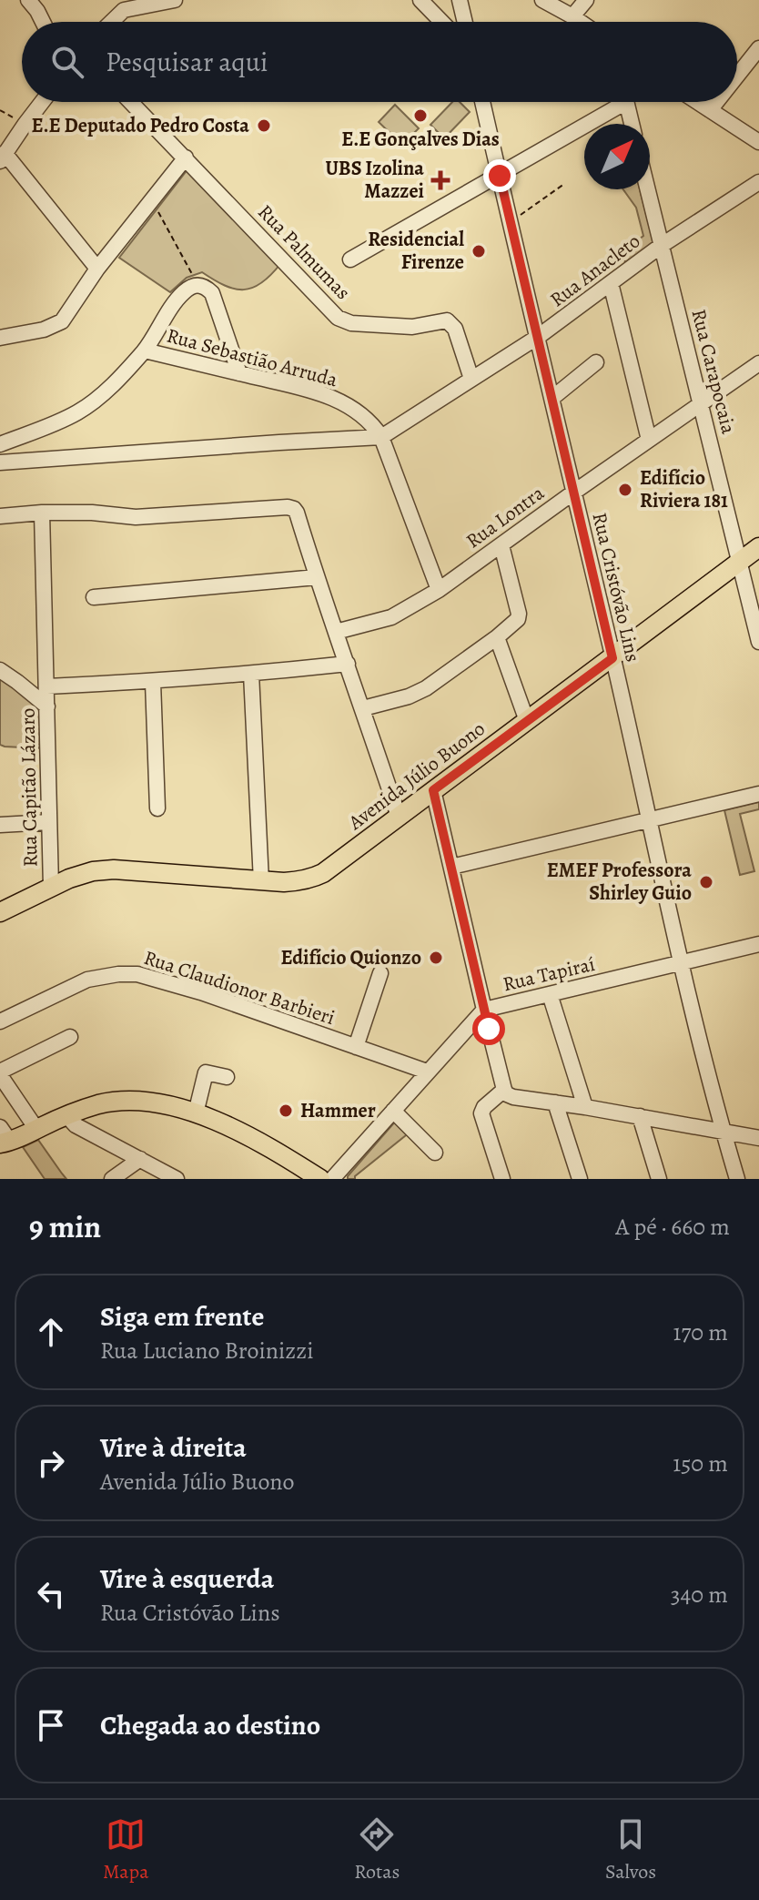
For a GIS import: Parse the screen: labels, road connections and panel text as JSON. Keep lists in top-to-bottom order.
{
  "streets": {
    "main road": ["Avenida Júlio Buono"],
    "street": [
      "Rua Palmumas",
      "Rua Anacleto",
      "Rua Sebastião Arruda",
      "Rua Carapocaia",
      "Rua Lontra",
      "Rua Cristóvão Lins",
      "Rua Capitão Lázaro",
      "Rua Tapiraí",
      "Rua Claudionor Barbieri"
    ]
  },
  "crossings": [
    ["Rua Palmumas", "Rua Anacleto"],
    ["Rua Anacleto", "Rua Sebastião Arruda"],
    ["Rua Anacleto", "Rua Carapocaia"],
    ["Rua Anacleto", "Rua Cristóvão Lins"],
    ["Rua Carapocaia", "Rua Lontra"],
    ["Rua Carapocaia", "Avenida Júlio Buono"],
    ["Rua Lontra", "Rua Cristóvão Lins"],
    ["Rua Cristóvão Lins", "Avenida Júlio Buono"],
    ["Rua Cristóvão Lins", "Rua Tapiraí"],
    ["Avenida Júlio Buono", "Rua Capitão Lázaro"]
  ],
  "places": {
    "other": [
      "E.E Gonçalves Dias",
      "E.E Deputado Pedro Costa",
      "Residencial Firenze",
      "Edifício Riviera 181",
      "EMEF Professora Shirley Guio",
      "Edifício Quionzo",
      "Hammer"
    ],
    "health": ["UBS Izolina Mazzei"]
  },
  "north": "top right",
  "page": {
    "search": "Pesquisar aqui",
    "heading": ["9 min", "A pé · 660 m"],
    "list": [
      ["Siga em frente", "Rua Luciano Broinizzi", "170 m"],
      ["Vire à direita", "Avenida Júlio Buono", "150 m"],
      ["Vire à esquerda", "Rua Cristóvão Lins", "340 m"],
      "Chegada ao destino"
    ],
    "nav": ["Mapa", "Rotas", "Salvos"]
  }
}
